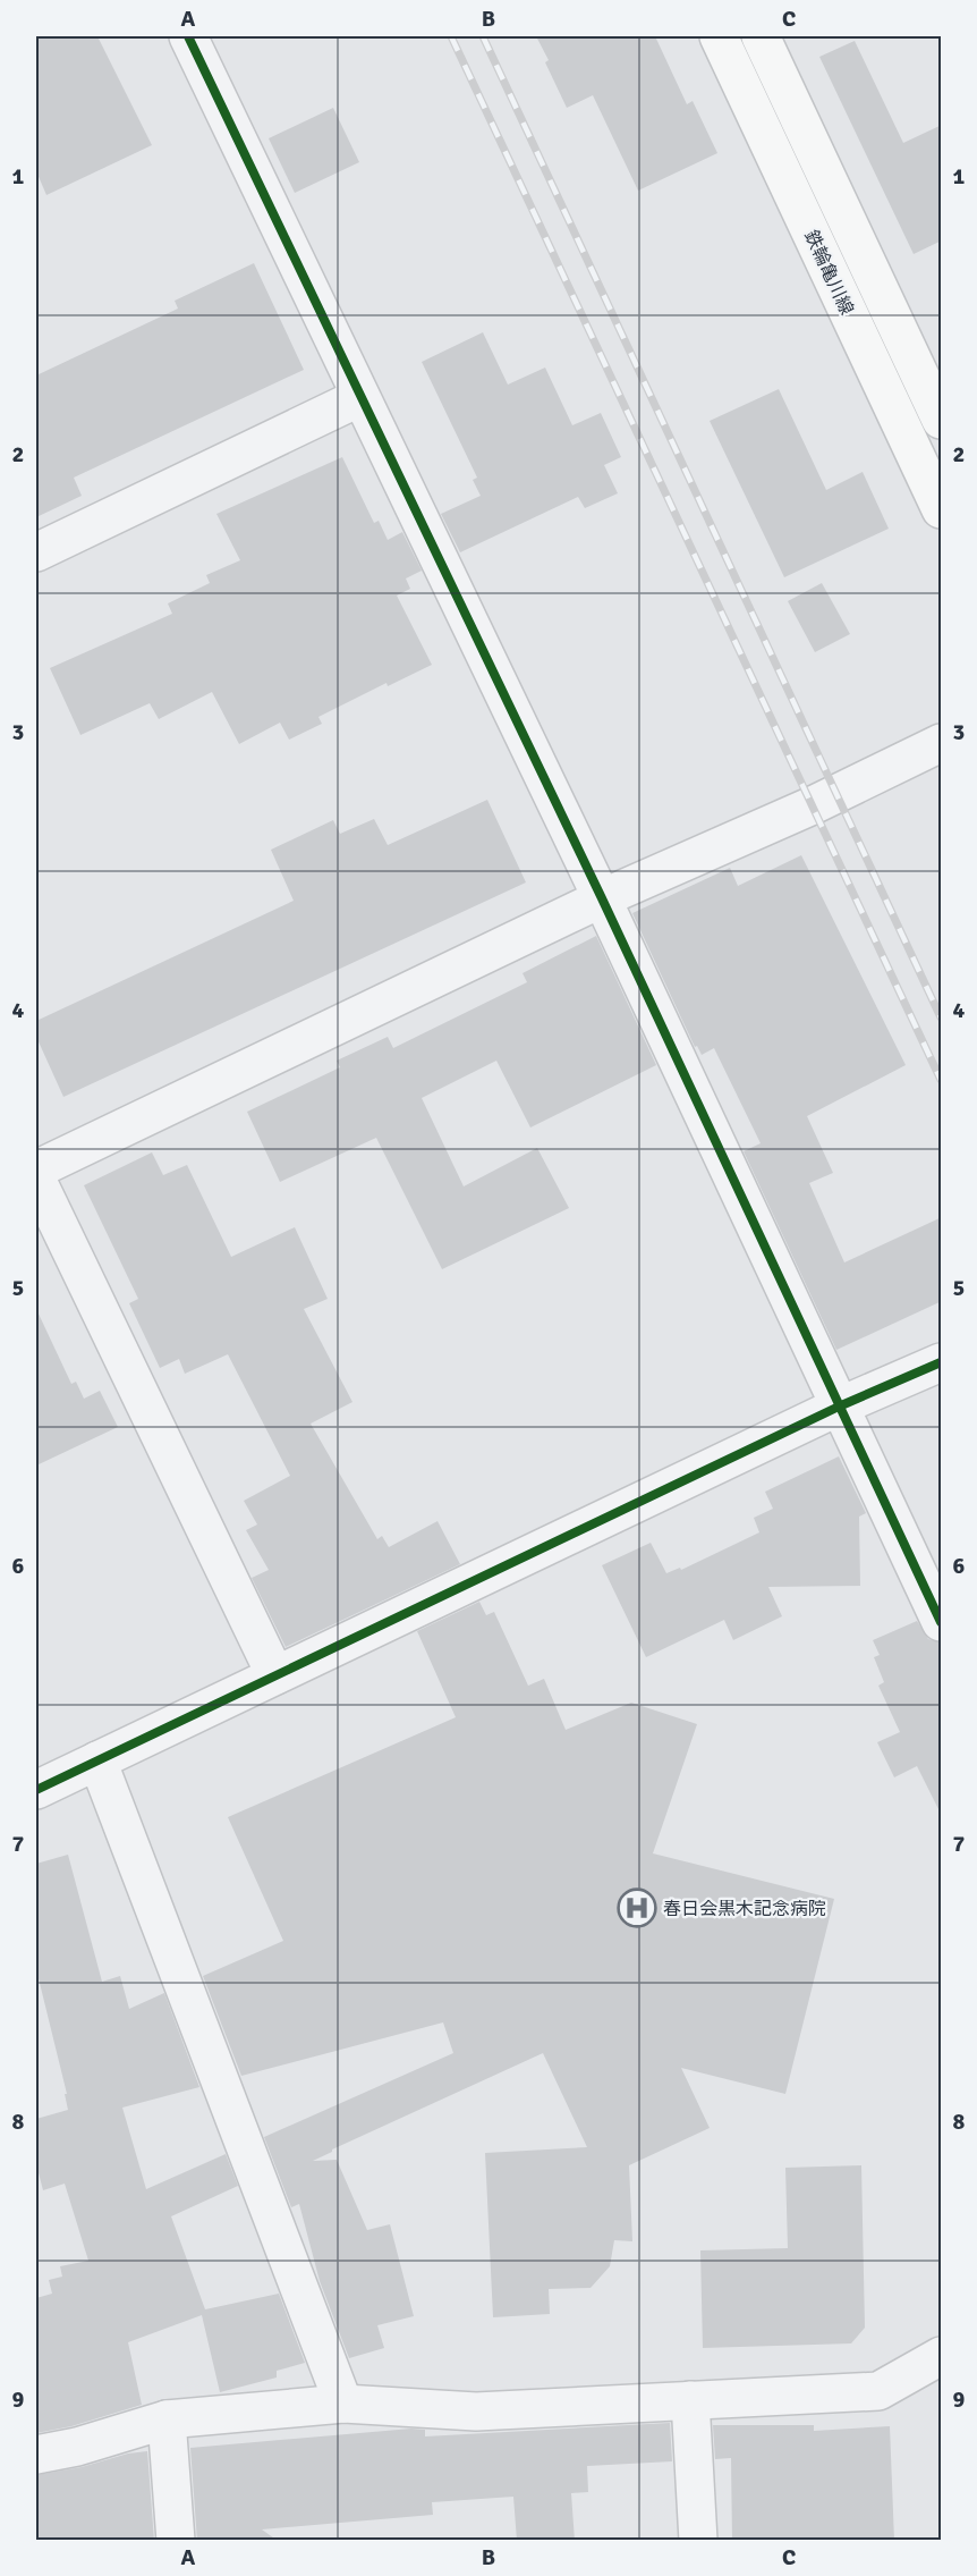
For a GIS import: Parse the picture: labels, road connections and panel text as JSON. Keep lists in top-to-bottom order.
{
  "streets": {
    "main road": ["鉄輪亀川線"]
  },
  "places": {
    "hospital": ["春日会黒木記念病院"]
  },
  "grid": {
    "columns": ["A", "B", "C"],
    "rows": [
      "1",
      "2",
      "3",
      "4",
      "5",
      "6",
      "7",
      "8",
      "9"
    ]
  }
}
